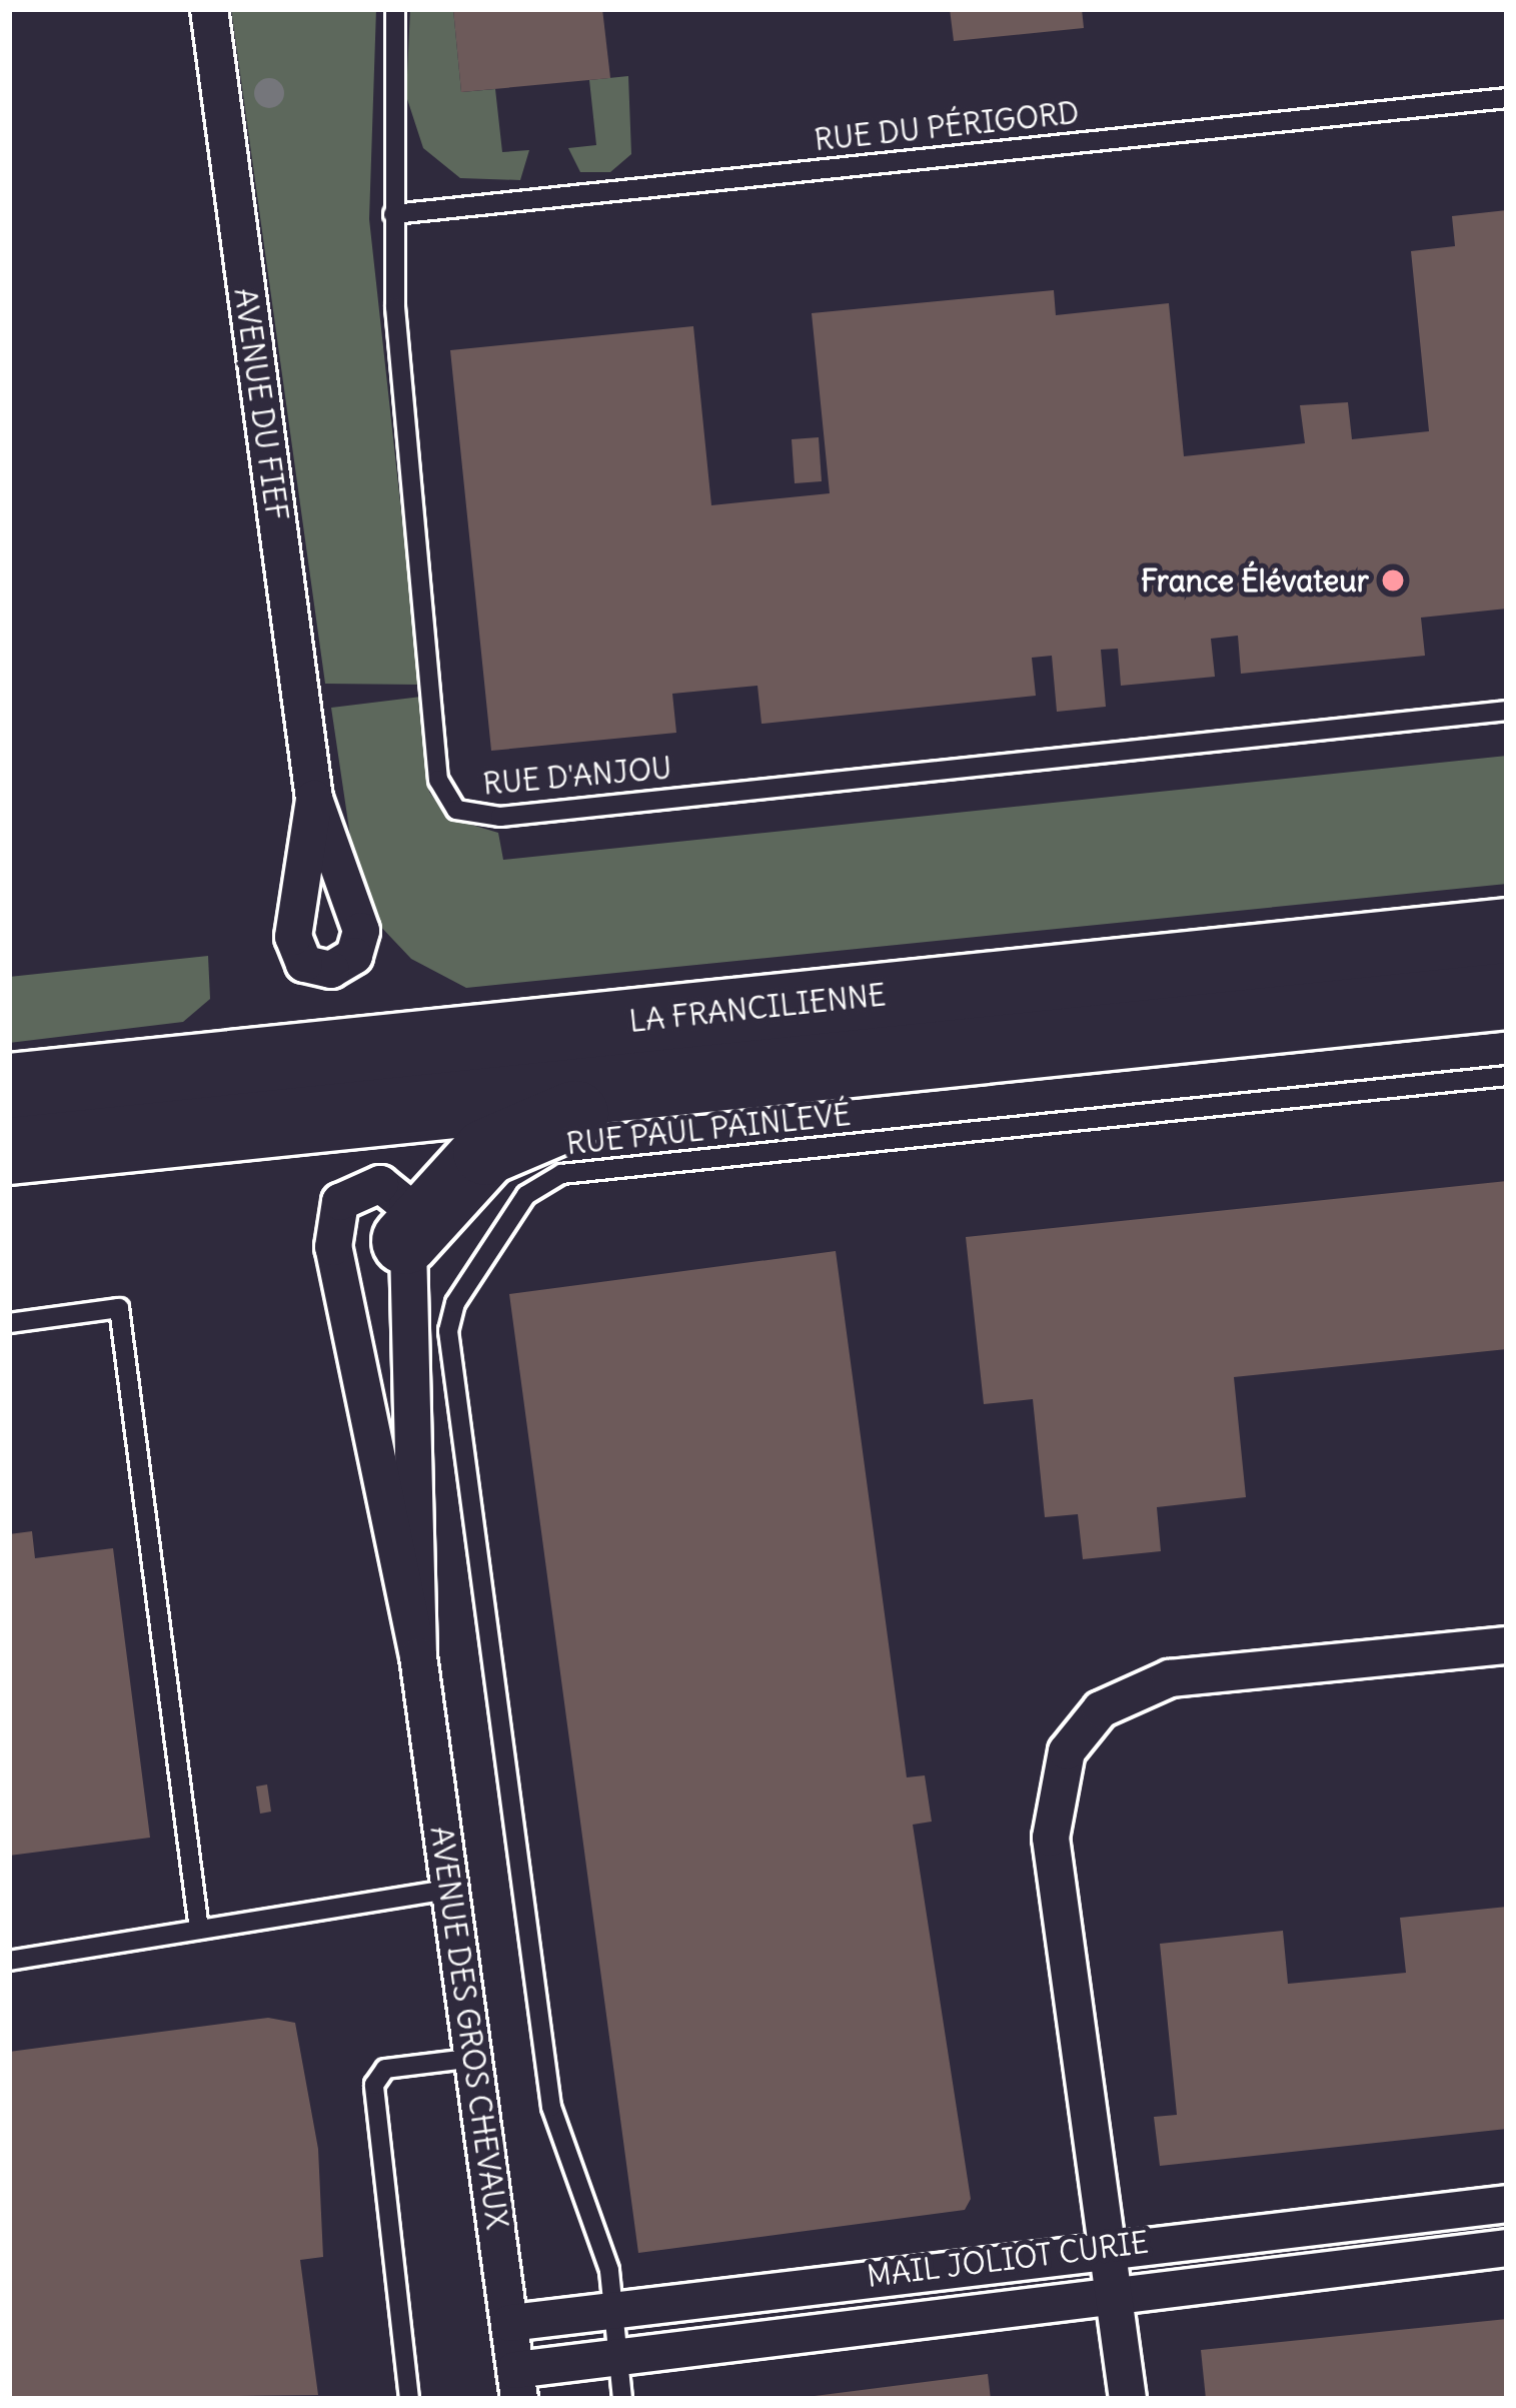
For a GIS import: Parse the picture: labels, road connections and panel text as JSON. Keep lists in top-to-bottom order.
{
  "streets": {
    "highway": ["LA FRANCILIENNE"],
    "street": ["AVENUE DU FIEF", "AVENUE DES GROS CHEVAUX", "MAIL JOLIOT CURIE"],
    "lane": ["RUE DU PÉRIGORD", "RUE D'ANJOU", "RUE PAUL PAINLEVÉ"]
  },
  "crossings": [
    ["RUE DU PÉRIGORD", "RUE D'ANJOU"],
    ["RUE PAUL PAINLEVÉ", "MAIL JOLIOT CURIE"],
    ["AVENUE DES GROS CHEVAUX", "MAIL JOLIOT CURIE"]
  ],
  "places": ["France Élévateur"]
}
